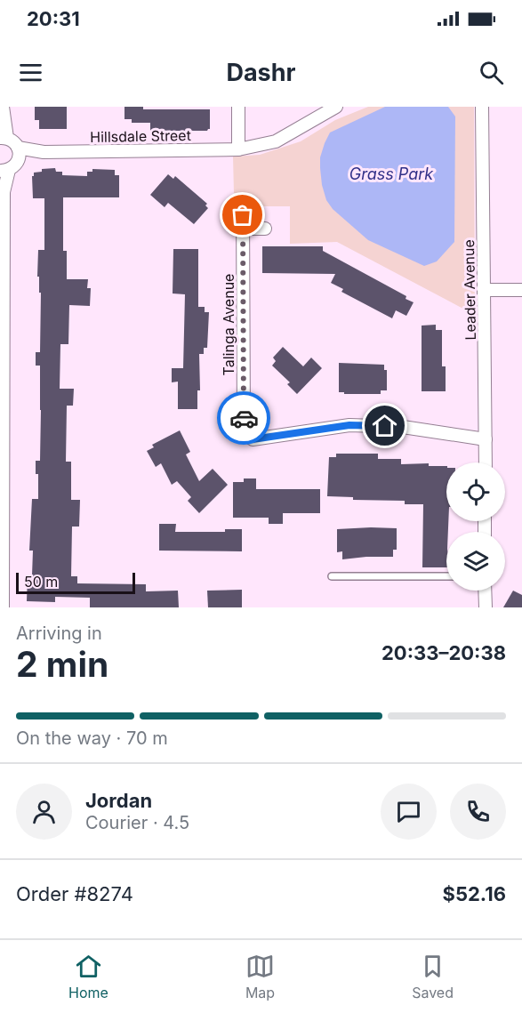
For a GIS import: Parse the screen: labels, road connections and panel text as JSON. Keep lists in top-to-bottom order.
{
  "streets": {
    "street": ["Hillsdale Street", "Leader Avenue", "Talinga Avenue"]
  },
  "crossings": [
    ["Leader Avenue", "Talinga Avenue"]
  ],
  "water": ["Grass Park"],
  "scale_bar": "50 m",
  "page": {
    "status": "20:31",
    "header": "Dashr",
    "scale": "50 m",
    "heading": ["2 min", "Arriving in", "20:33–20:38"],
    "panel": [
      "Jordan",
      "Courier · 4.5",
      "Order #8274",
      "$52.16"
    ],
    "bar": "On the way · 70 m",
    "tabs": ["Home", "Map", "Saved"]
  }
}
